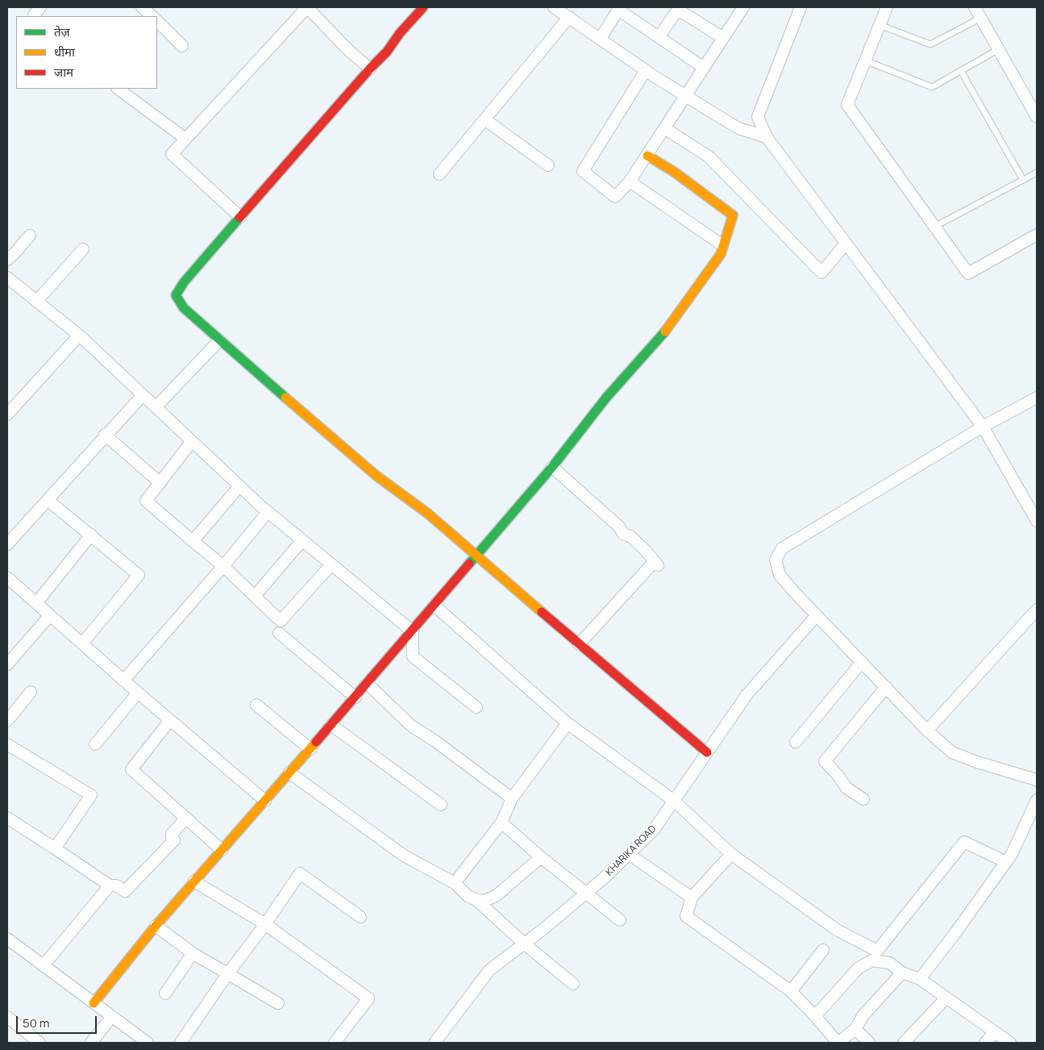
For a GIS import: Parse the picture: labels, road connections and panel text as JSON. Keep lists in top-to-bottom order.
{
  "streets": {
    "street": ["KHARIKA ROAD"]
  },
  "legend": ["तेज़", "धीमा", "जाम"],
  "scale_bar": "50 m"
}
